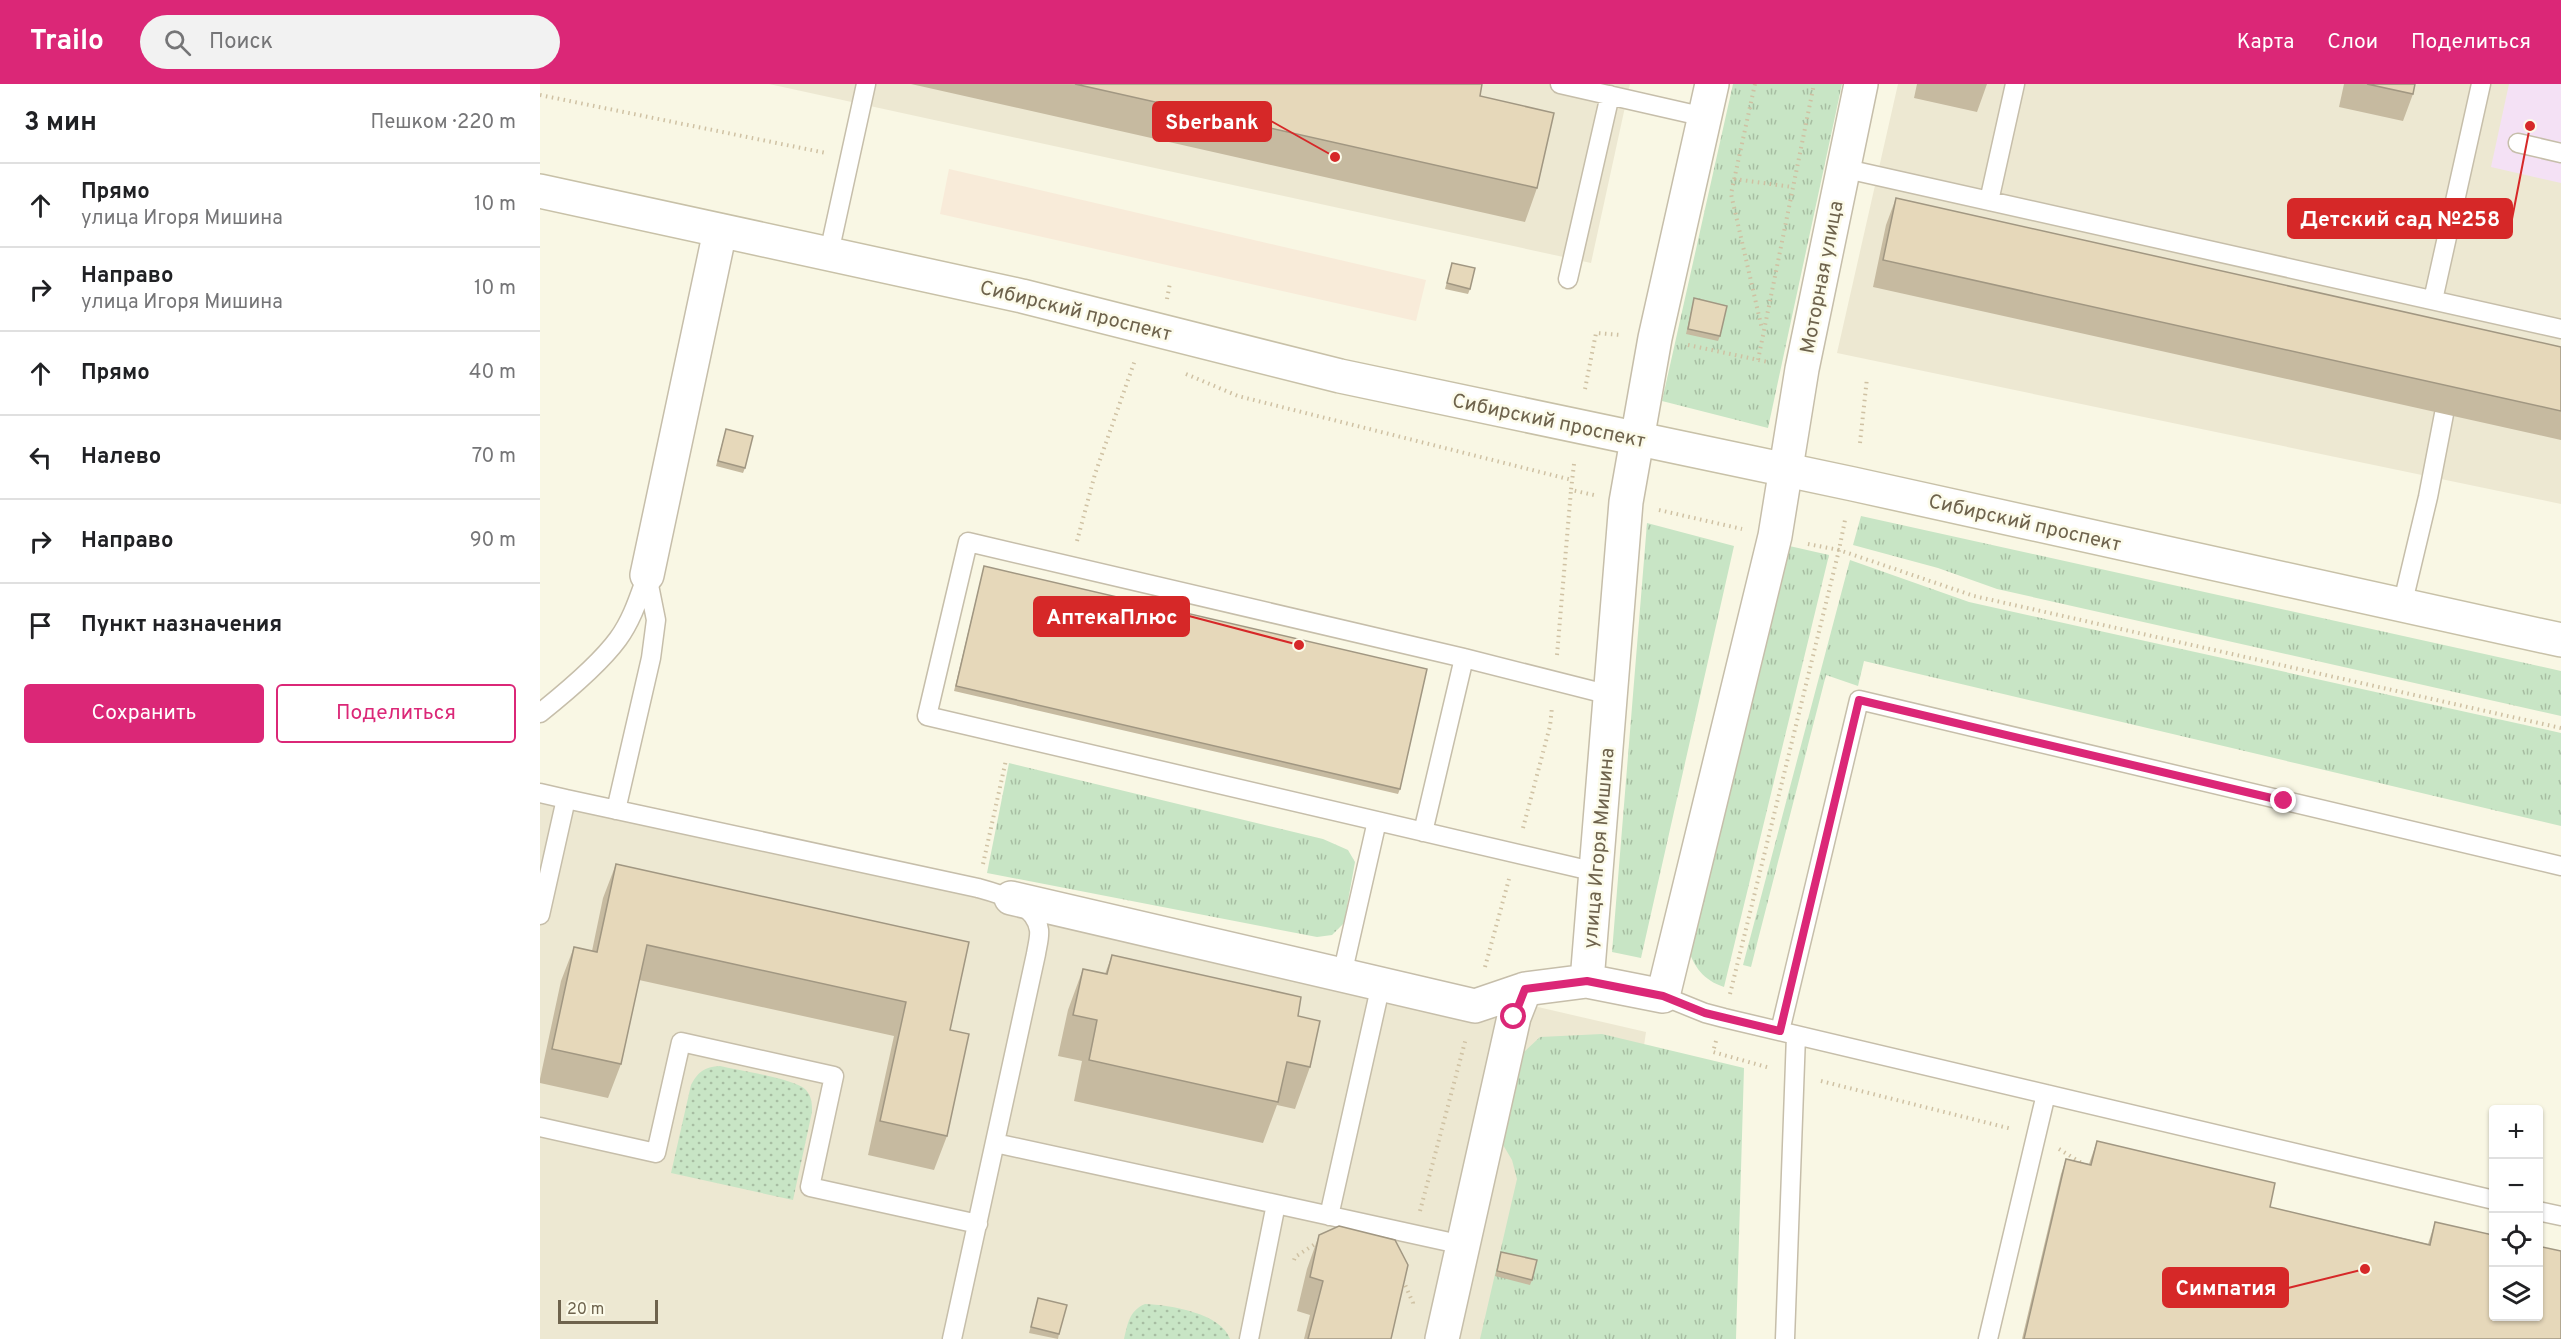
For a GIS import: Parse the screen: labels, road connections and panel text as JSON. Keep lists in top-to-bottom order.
{
  "streets": {
    "street": ["Моторная улица", "Сибирский проспект", "улица Игоря Мишина"]
  },
  "crossings": [
    ["Моторная улица", "Сибирский проспект"],
    ["Сибирский проспект", "улица Игоря Мишина"]
  ],
  "places": [
    "Детский сад №258",
    "Sberbank",
    "АптекаПлюс",
    "Симпатия"
  ],
  "scale_bar": "20 m",
  "page": {
    "header": "Trailo",
    "search": "Поиск",
    "nav": ["Карта", "Слои", "Поделиться"],
    "heading": ["3 мин", "Пешком · 220 m"],
    "list": [
      ["Прямо", "улица Игоря Мишина", "10 m"],
      ["Направо", "улица Игоря Мишина", "10 m"],
      ["Прямо", "40 m"],
      ["Налево", "70 m"],
      ["Направо", "90 m"],
      "Пункт назначения"
    ],
    "buttons": ["Сохранить", "Поделиться"],
    "map_buttons": ["+", "−"],
    "scale": "20 m"
  }
}
